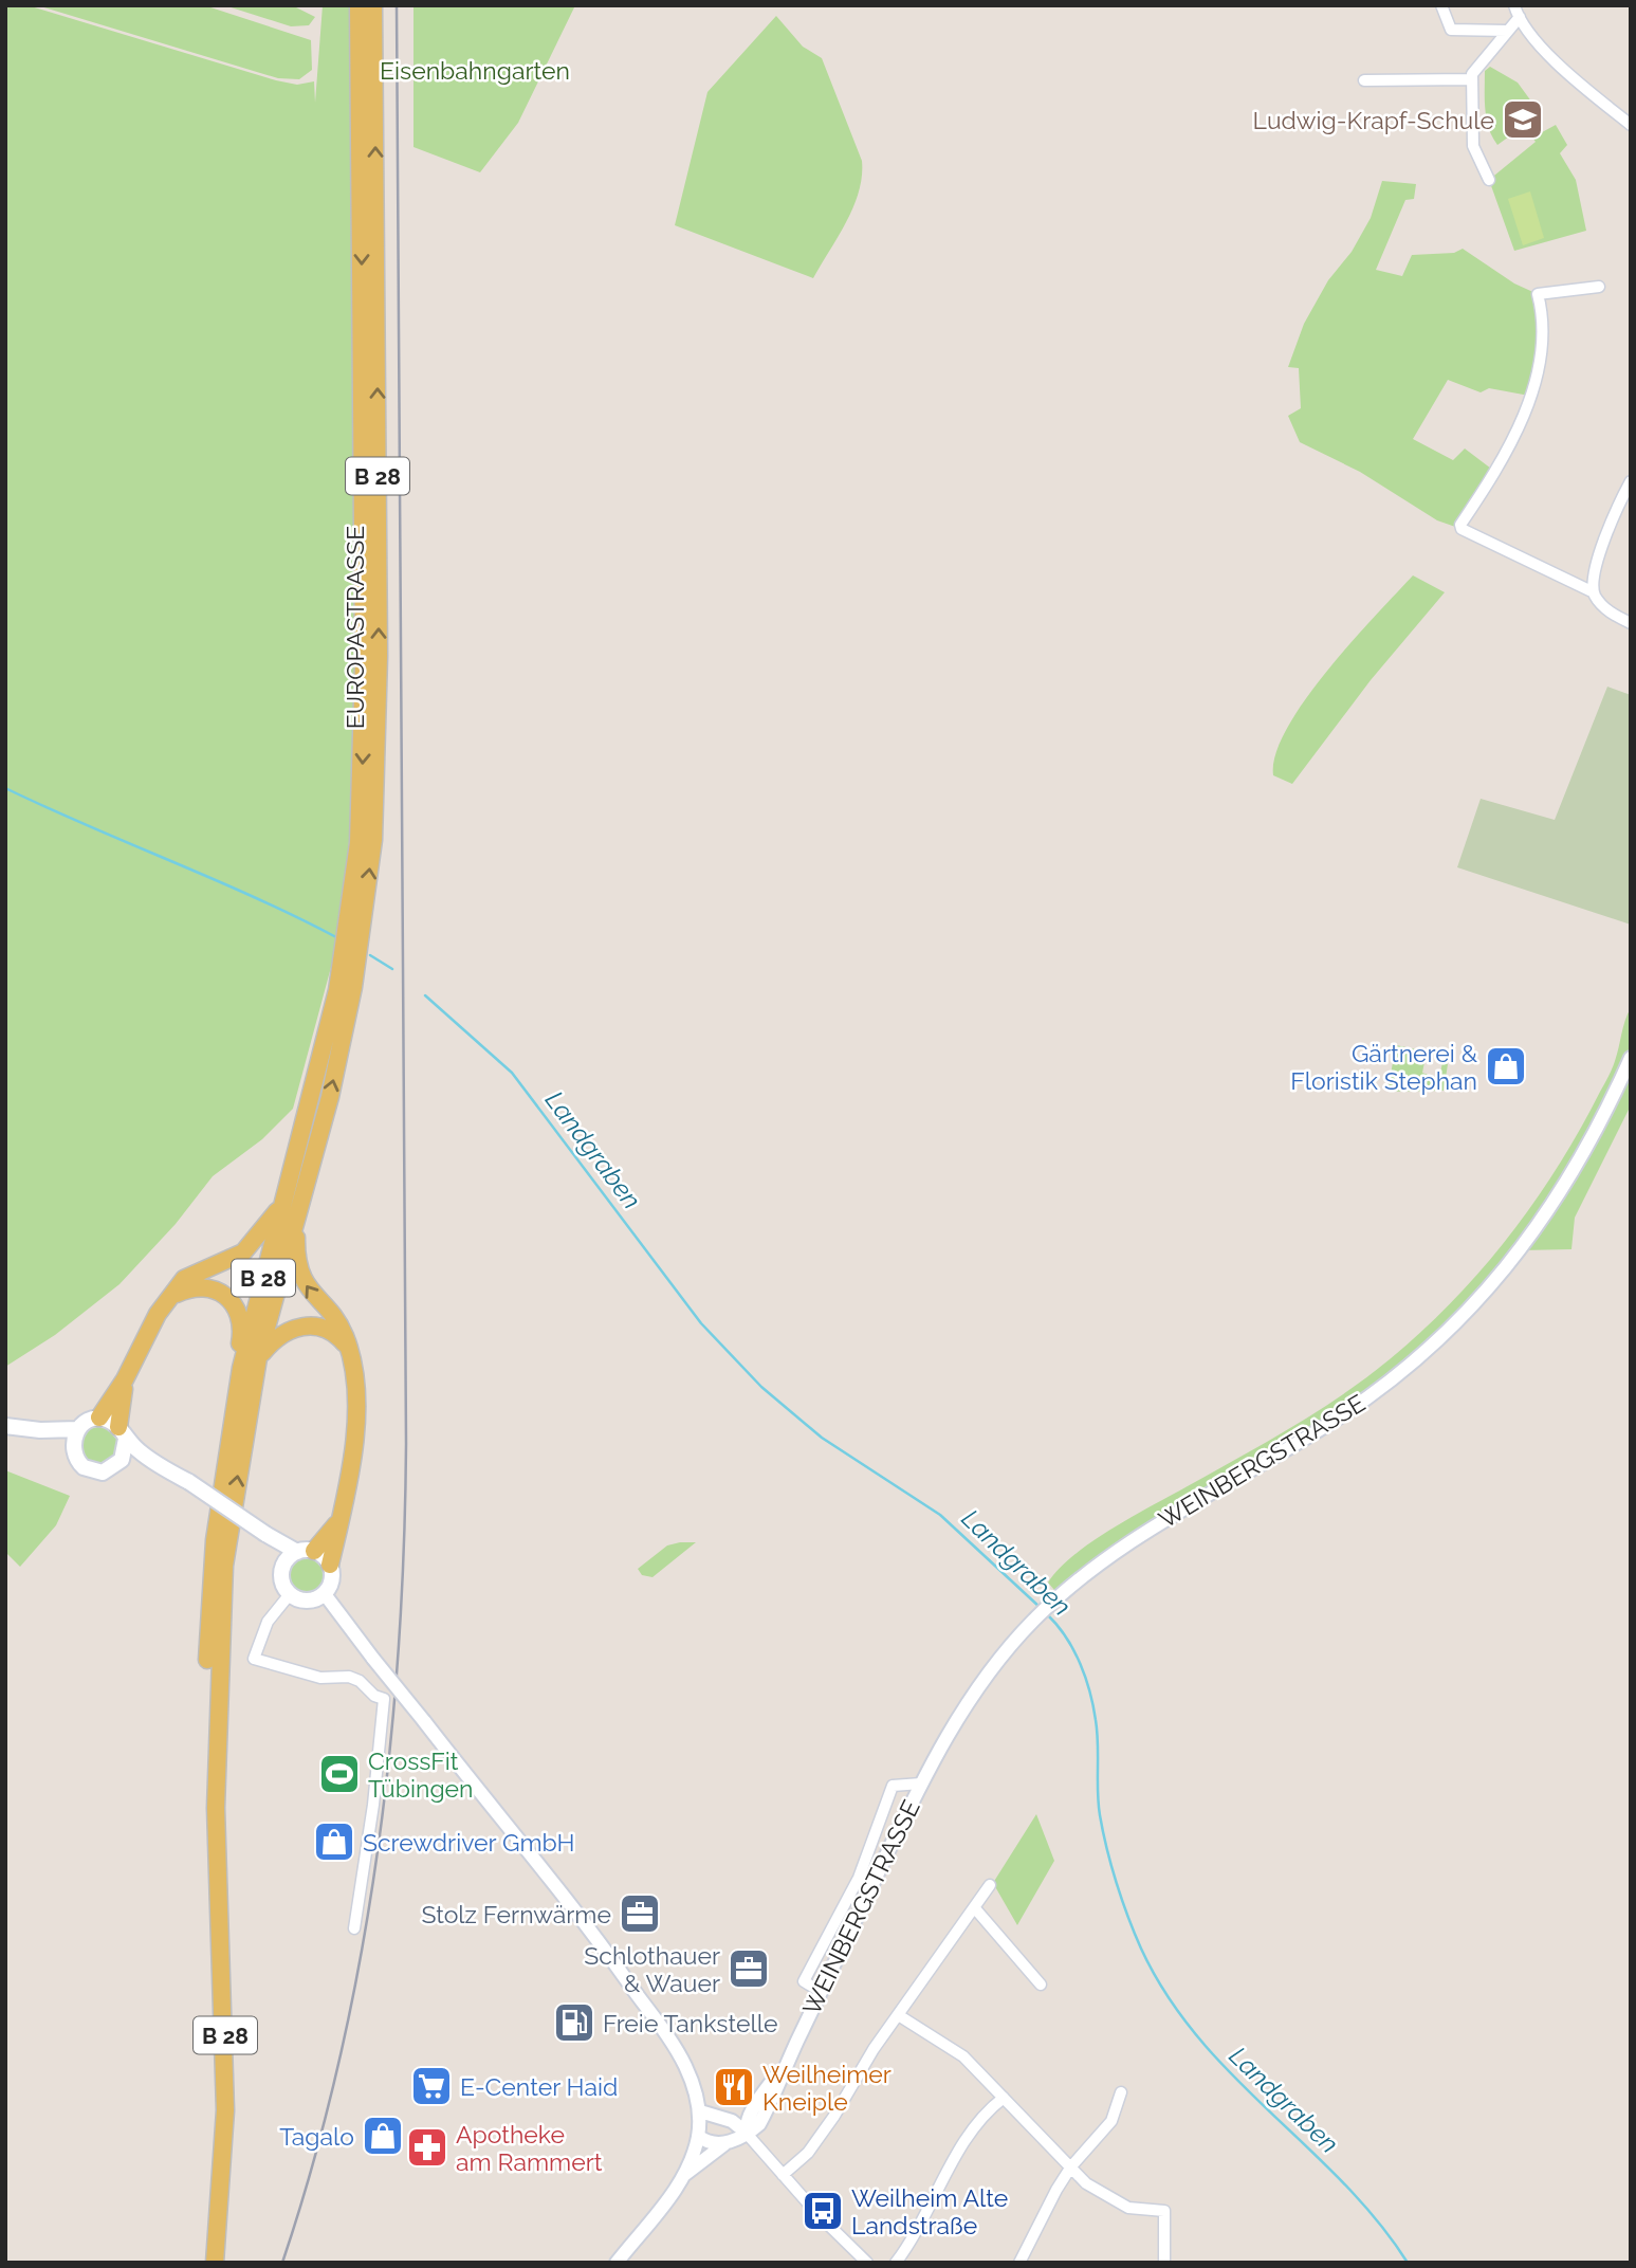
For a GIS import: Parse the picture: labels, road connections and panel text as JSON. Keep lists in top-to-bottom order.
{
  "streets": {
    "main road": ["B 28", "EUROPASTRASSE"],
    "street": ["WEINBERGSTRASSE"]
  },
  "crossings": [
    ["B 28", "EUROPASTRASSE"]
  ],
  "water": ["Landgraben"],
  "parks": ["Eisenbahngarten"],
  "places": {
    "school or university": ["Ludwig-Krapf-Schule"],
    "shop": ["Gärtnerei & Floristik Stephan", "Screwdriver GmbH", "Tagalo"],
    "sports": ["CrossFit Tübingen"],
    "office": ["Stolz Fernwärme", "Schlothauer & Wauer"],
    "fuel station": ["Freie Tankstelle"],
    "supermarket": ["E-Center Haid"],
    "restaurant": ["Weilheimer Kneiple"],
    "pharmacy": ["Apotheke am Rammert"],
    "bus stop": ["Weilheim Alte Landstraße"]
  }
}
